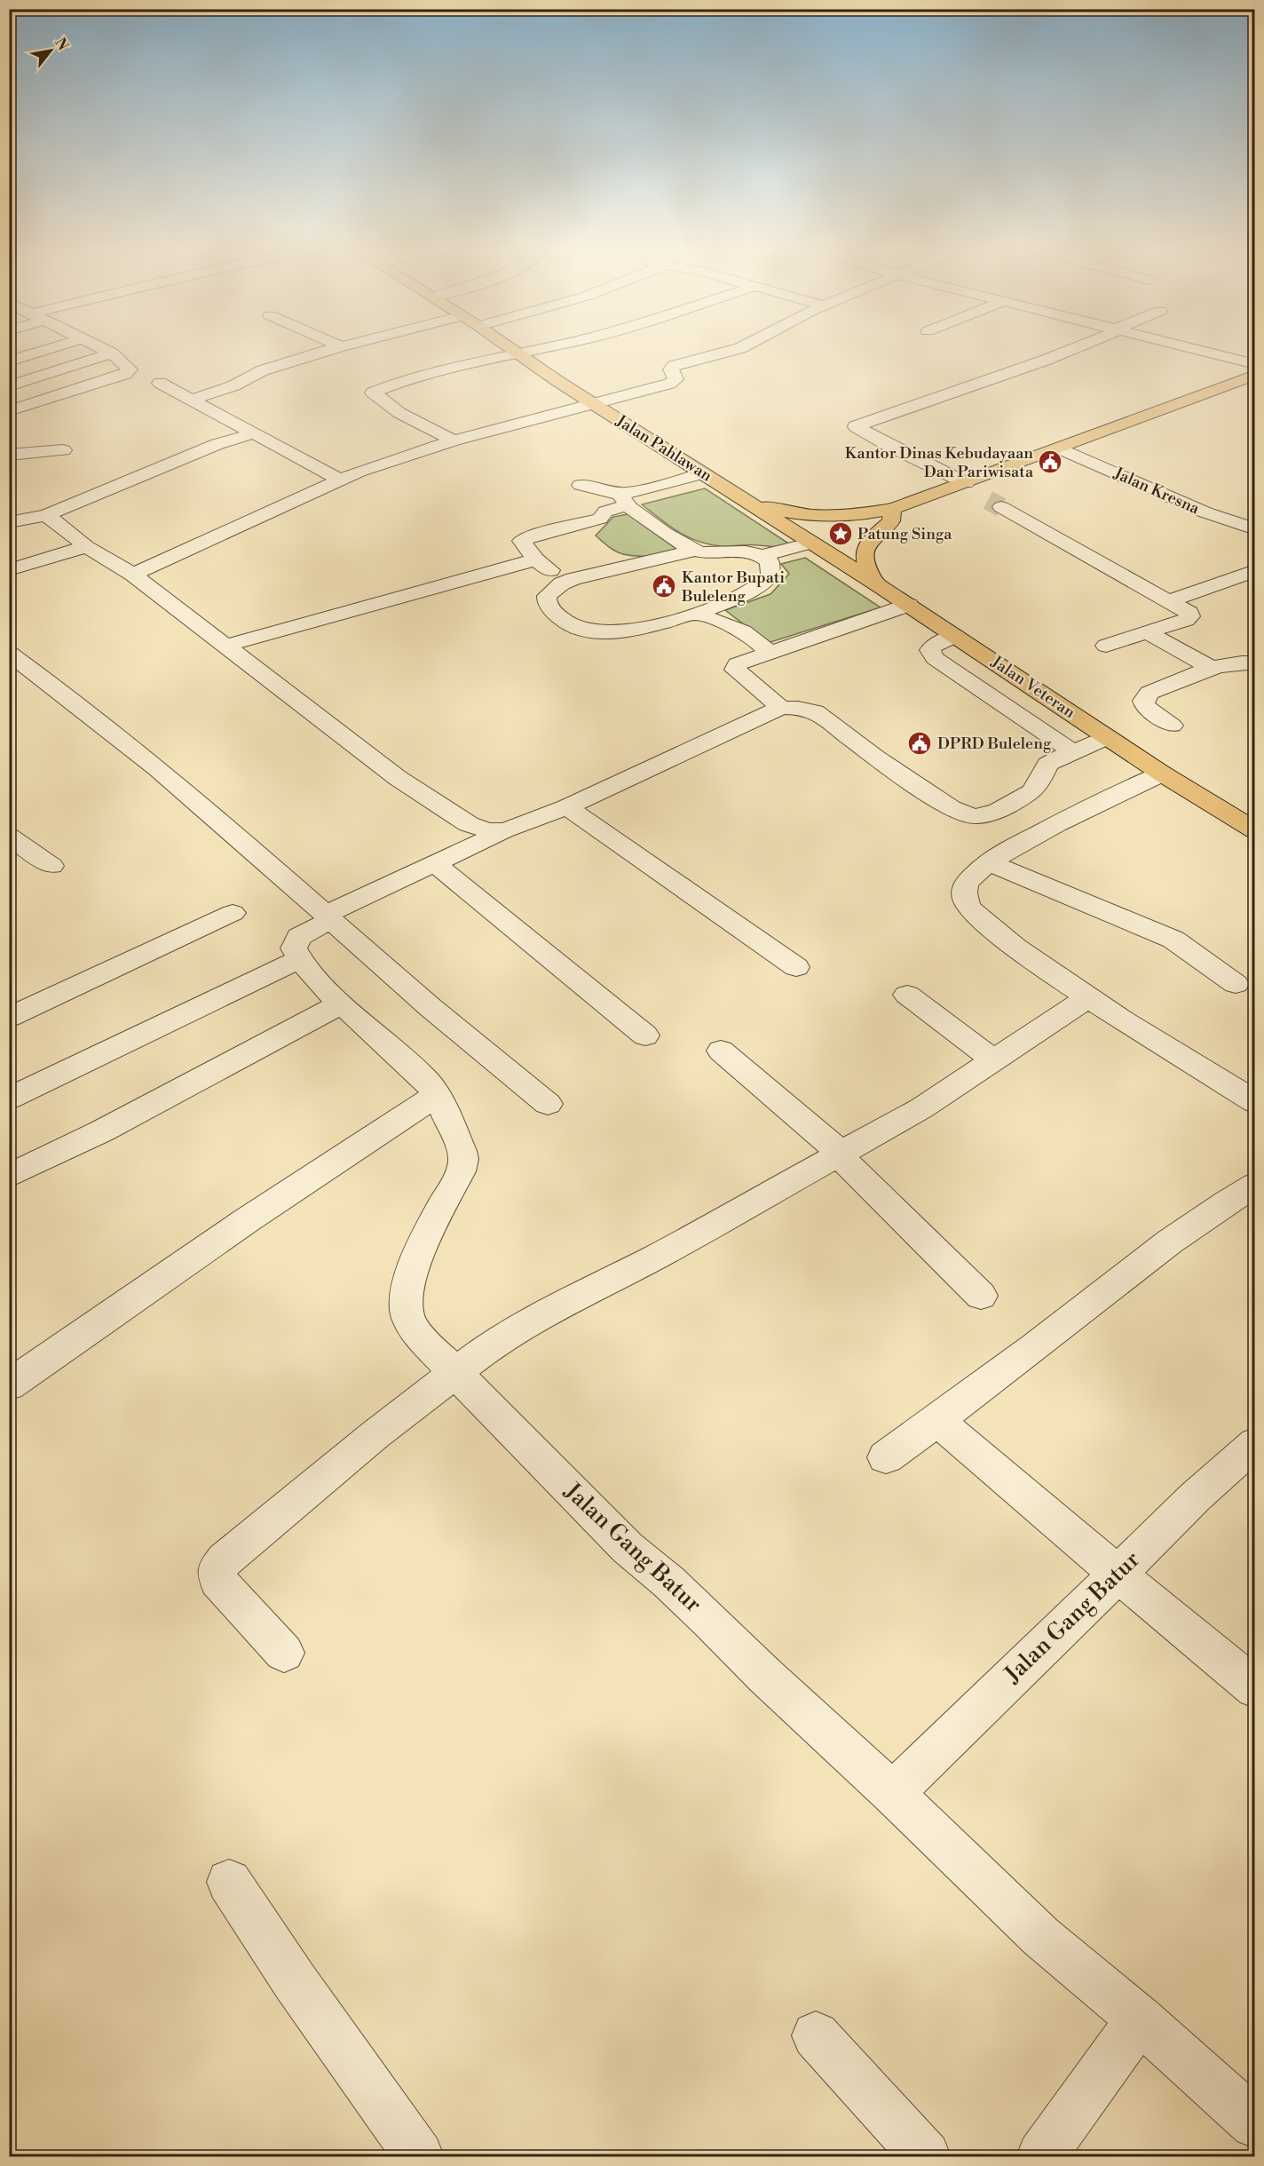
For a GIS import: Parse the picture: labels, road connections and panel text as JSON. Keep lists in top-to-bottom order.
{
  "streets": {
    "main road": ["Jalan Pahlawan", "Jalan Veteran"],
    "street": ["Jalan Kresna", "Jalan Gang Batur"]
  },
  "crossings": [
    ["Jalan Pahlawan", "Jalan Veteran"]
  ],
  "places": {
    "public building": ["Kantor Dinas Kebudayaan Dan Pariwisata", "Kantor Bupati Buleleng", "DPRD Buleleng"],
    "place": ["Patung Singa"]
  },
  "north": "top right"
}
